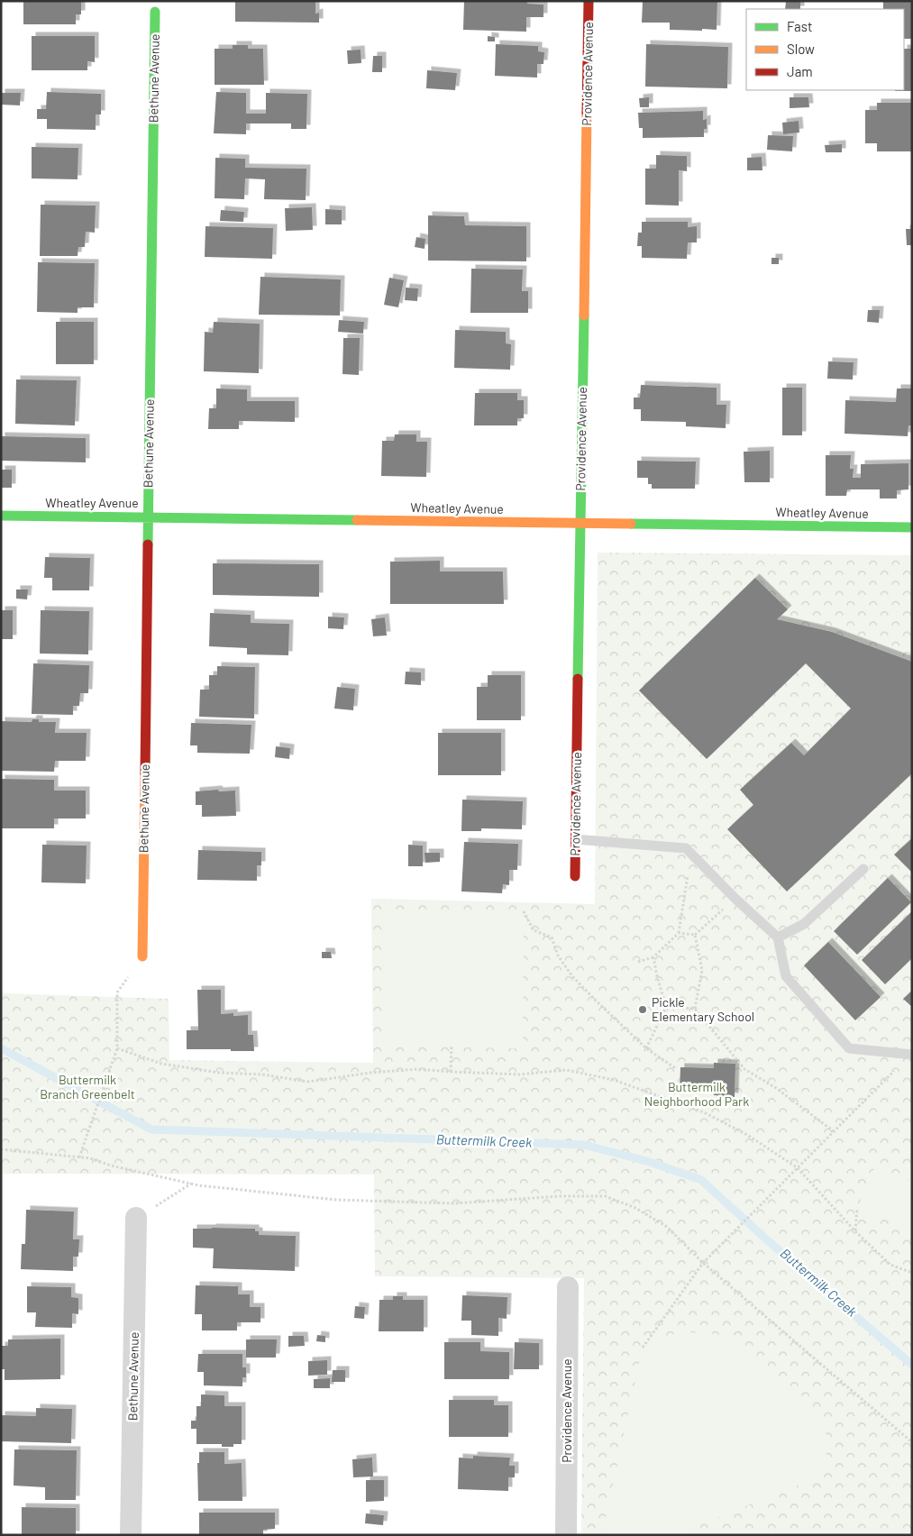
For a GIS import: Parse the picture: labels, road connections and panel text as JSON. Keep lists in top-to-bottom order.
{
  "streets": {
    "street": ["Providence Avenue", "Bethune Avenue", "Wheatley Avenue"]
  },
  "crossings": [
    ["Providence Avenue", "Wheatley Avenue"],
    ["Bethune Avenue", "Wheatley Avenue"]
  ],
  "water": ["Buttermilk Creek"],
  "parks": ["Buttermilk Branch Greenbelt", "Buttermilk Neighborhood Park"],
  "places": ["Pickle Elementary School"],
  "legend": ["Fast", "Slow", "Jam"]
}
